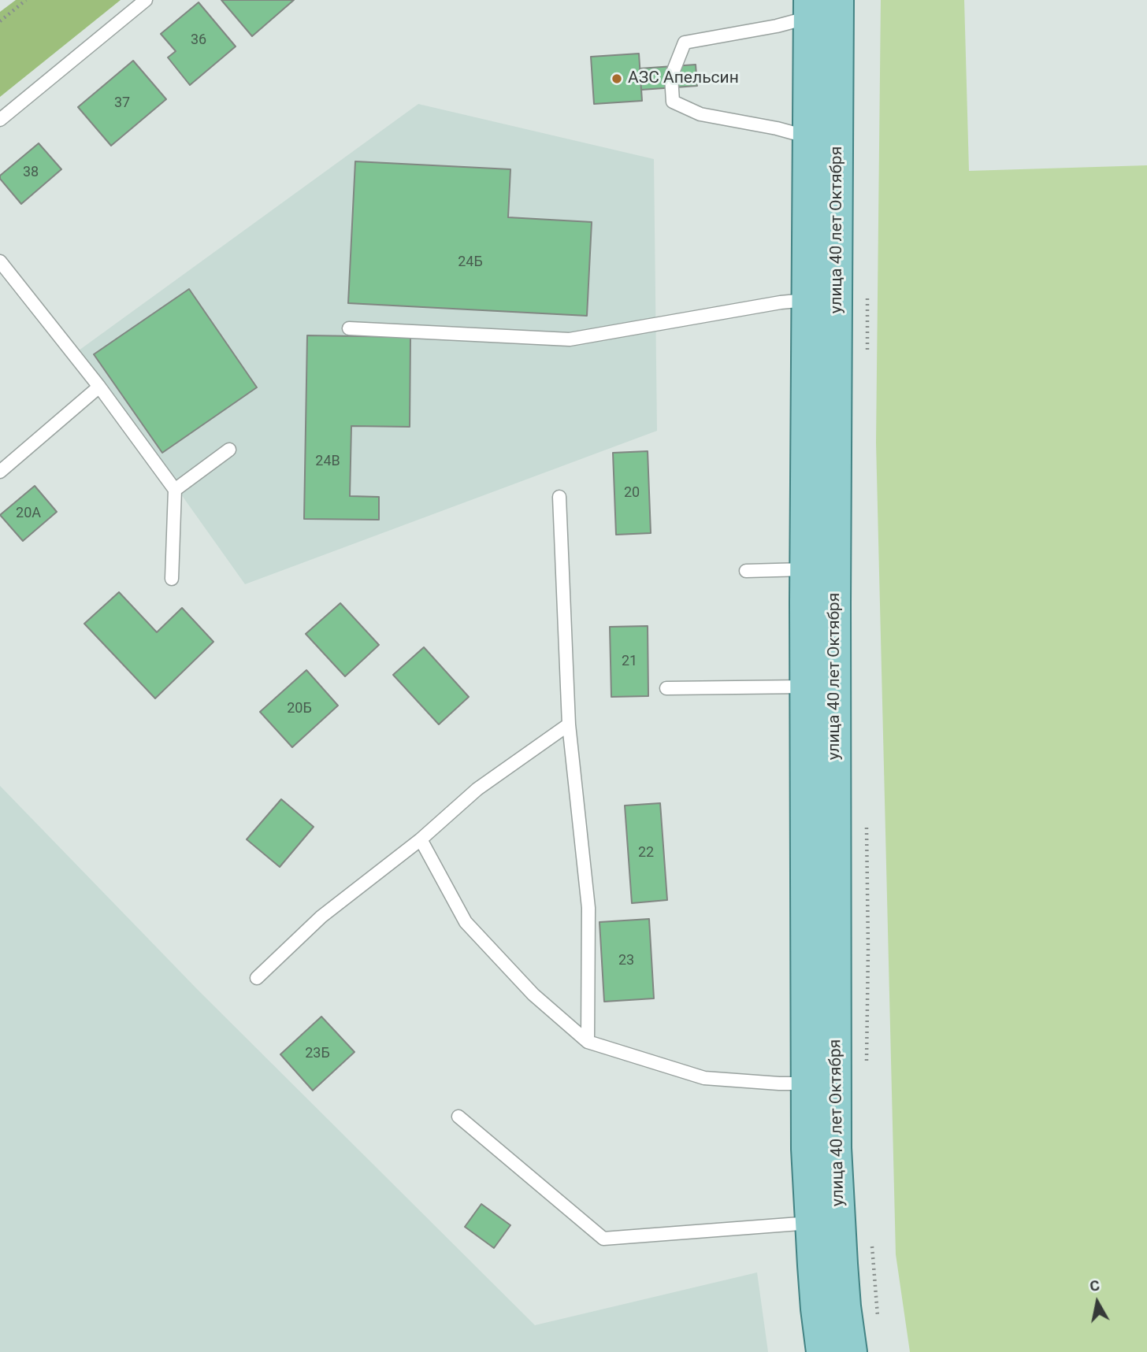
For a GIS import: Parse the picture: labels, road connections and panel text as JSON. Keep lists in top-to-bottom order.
{
  "streets": {
    "main road": ["улица 40 лет Октября"]
  },
  "places": ["АЗС Апельсин"],
  "house_numbers": [
    "36",
    "37",
    "38",
    "24Б",
    "24В",
    "20",
    "20А",
    "21",
    "20Б",
    "22",
    "23",
    "23Б"
  ],
  "north": "top"
}
